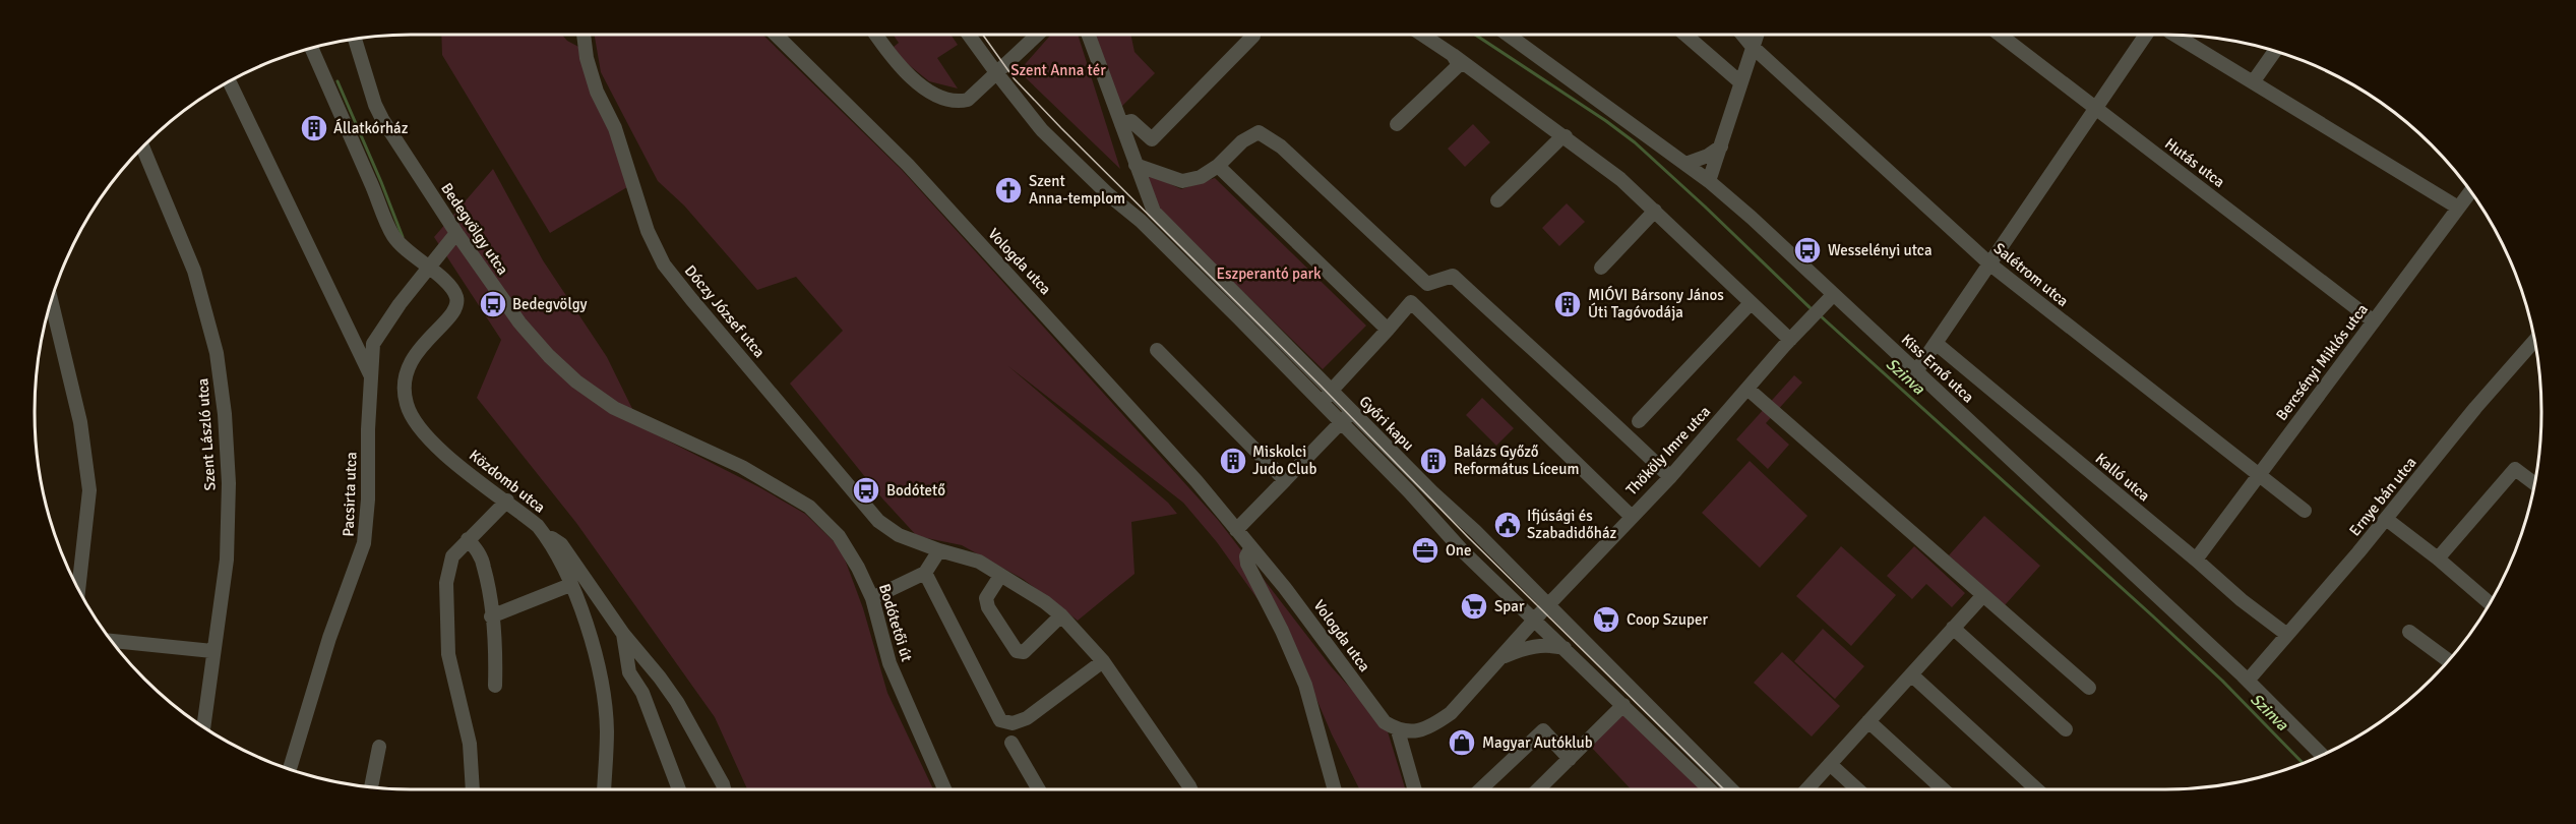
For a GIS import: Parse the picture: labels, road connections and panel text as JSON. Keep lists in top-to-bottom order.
{
  "streets": {
    "street": [
      "Hutás utca",
      "Bedegvölgy utca",
      "Vologda utca",
      "Salétrom utca",
      "Dóczy József utca",
      "Bercsényi Miklós utca",
      "Kiss Ernő utca",
      "Győri kapu",
      "Szent László utca",
      "Thököly Imre utca",
      "Kalló utca",
      "Közdomb utca",
      "Pacsirta utca",
      "Ernye bán utca",
      "Bodótetői út"
    ]
  },
  "crossings": [
    ["Hutás utca", "Bercsényi Miklós utca"],
    ["Bedegvölgy utca", "Pacsirta utca"],
    ["Bedegvölgy utca", "Bodótetői út"],
    ["Vologda utca", "Thököly Imre utca"],
    ["Salétrom utca", "Bercsényi Miklós utca"],
    ["Bercsényi Miklós utca", "Kalló utca"],
    ["Kiss Ernő utca", "Thököly Imre utca"],
    ["Kiss Ernő utca", "Ernye bán utca"],
    ["Győri kapu", "Thököly Imre utca"],
    ["Kalló utca", "Ernye bán utca"],
    ["Közdomb utca", "Pacsirta utca"]
  ],
  "water": ["Szinva"],
  "parks": ["Szent Anna tér", "Eszperantó park"],
  "places": {
    "building": [
      "Állatkórház",
      "MIÓVI Bársony János Úti Tagóvodája",
      "Miskolci Judo Club",
      "Balázs Győző Református Líceum"
    ],
    "church": ["Szent Anna-templom"],
    "bus stop": ["Wesselényi utca", "Bedegvölgy", "Bodótető"],
    "public building": ["Ifjúsági és Szabadidőház"],
    "office": ["One"],
    "supermarket": ["Spar", "Coop Szuper"],
    "shop": ["Magyar Autóklub"]
  }
}
